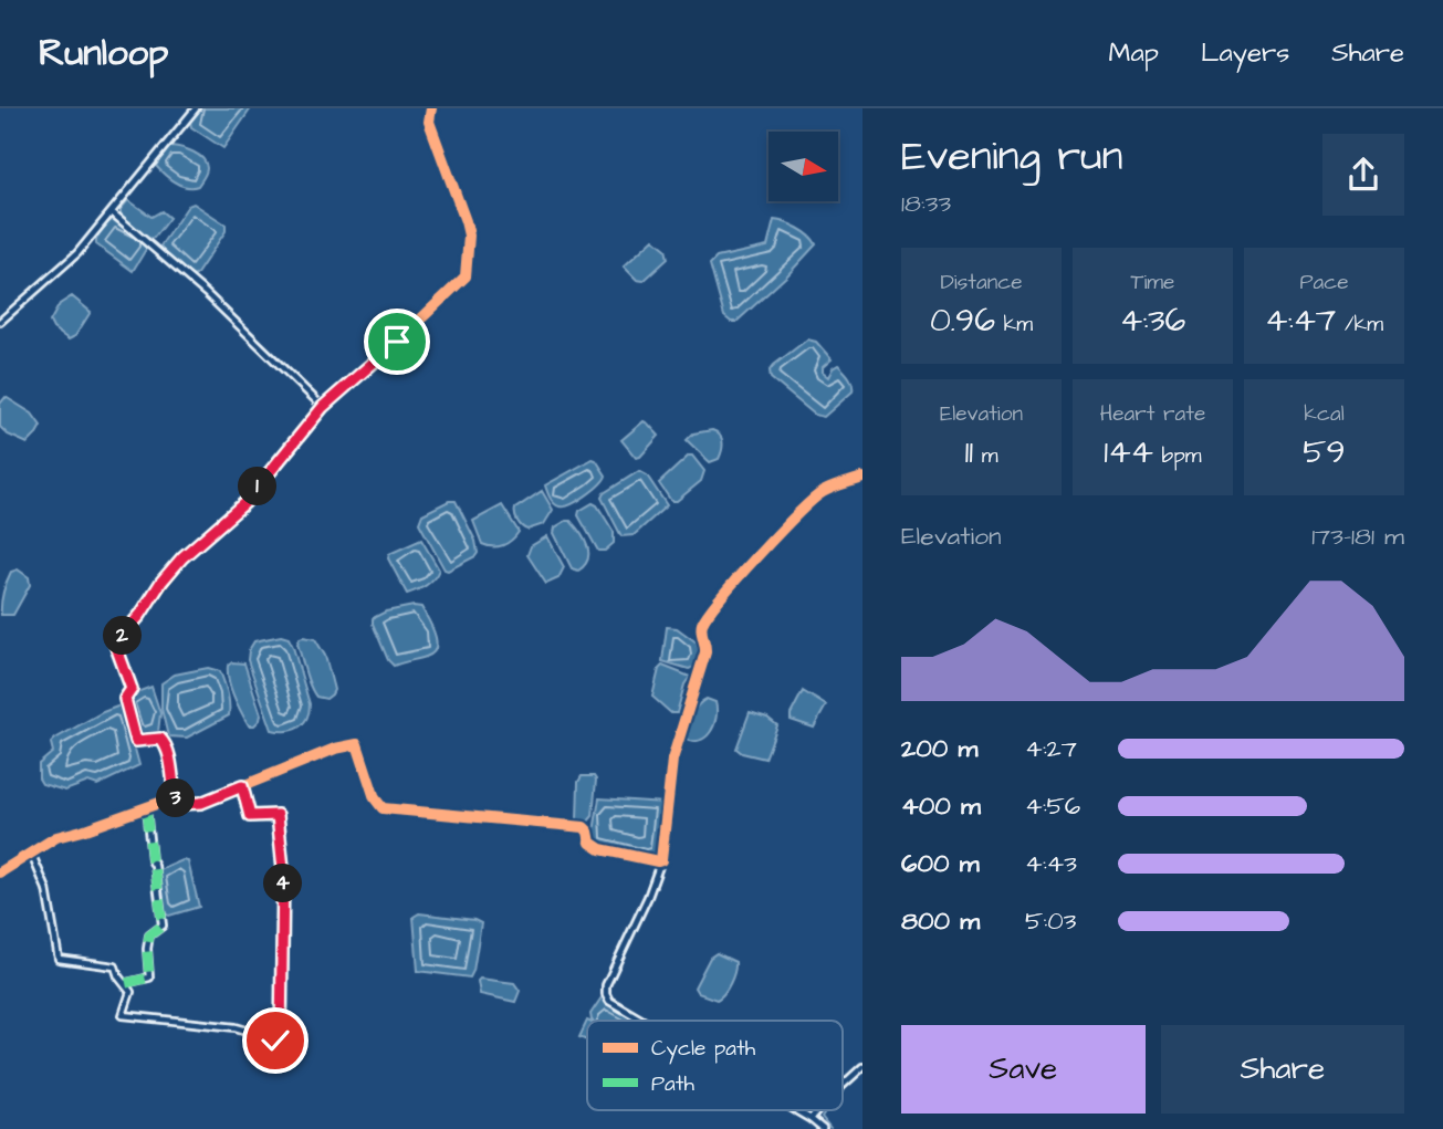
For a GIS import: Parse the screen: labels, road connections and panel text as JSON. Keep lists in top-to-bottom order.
{
  "legend": ["Cycle path", "Path"],
  "north": "right",
  "page": {
    "header": "Runloop",
    "nav": ["Map", "Layers", "Share"],
    "heading": ["Evening run", "18:33"],
    "stats": [
      ["Distance", "0.96 km"],
      ["Time", "4:36"],
      ["Pace", "4:47 /km"],
      ["Elevation", "11 m"],
      ["Heart rate", "144 bpm"],
      ["kcal", "59"]
    ],
    "pins": [
      "1",
      "2",
      "3",
      "4"
    ],
    "chart": ["Elevation", "173–181 m"],
    "list": [
      {
        "name": "200 m",
        "note": "4:27"
      },
      {
        "name": "400 m",
        "note": "4:56"
      },
      {
        "name": "600 m",
        "note": "4:43"
      },
      {
        "name": "800 m",
        "note": "5:03"
      }
    ],
    "buttons": ["Save", "Share"]
  }
}
